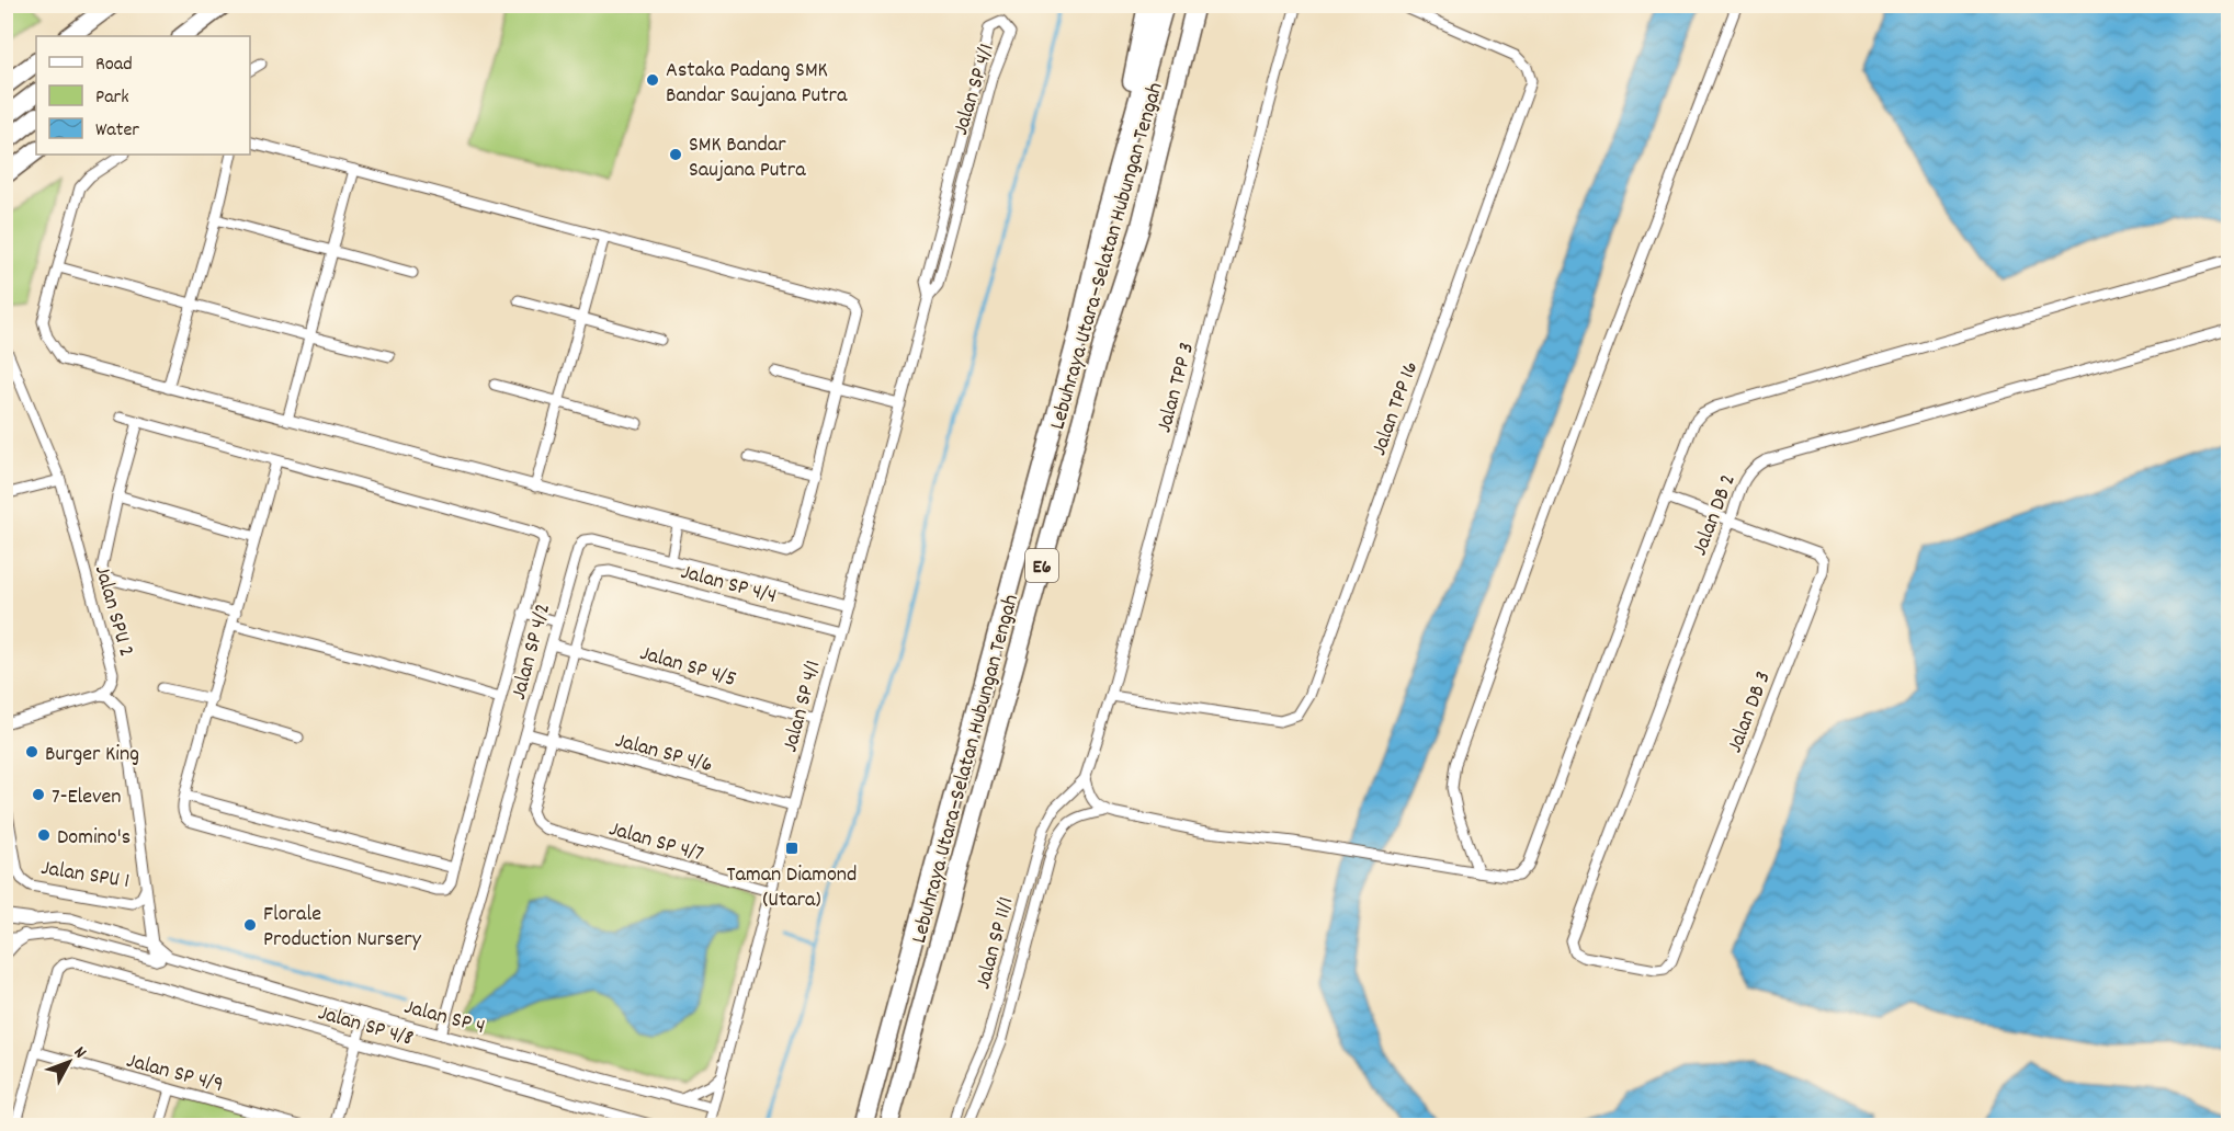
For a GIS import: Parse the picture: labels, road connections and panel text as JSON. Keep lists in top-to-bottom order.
{
  "streets": {
    "highway": ["Lebuhraya Utara–Selatan Hubungan Tengah", "E6"],
    "street": [
      "Jalan SP 4/1",
      "Jalan TPP 3",
      "Jalan TPP 16",
      "Jalan DB 2",
      "Jalan SP 4/4",
      "Jalan SPU 2",
      "Jalan SP 4/2",
      "Jalan SP 4/5",
      "Jalan DB 3",
      "Jalan SP 4/6",
      "Jalan SP 4/7",
      "Jalan SPU 1",
      "Jalan SP 11/1",
      "Jalan SP 4",
      "Jalan SP 4/8",
      "Jalan SP 4/9"
    ]
  },
  "crossings": [
    ["Jalan SP 4/1", "Jalan SP 4/4"],
    ["Jalan SP 4/1", "Jalan SP 4/2"],
    ["Jalan SP 4/1", "Jalan SP 4/5"],
    ["Jalan SP 4/1", "Jalan SP 4/6"],
    ["Jalan SP 4/1", "Jalan SP 4/7"],
    ["Jalan SP 4/1", "Jalan SP 4"],
    ["Jalan TPP 3", "Jalan TPP 16"],
    ["Jalan TPP 3", "Jalan SP 11/1"],
    ["Jalan DB 2", "Jalan DB 3"],
    ["Jalan SP 4/4", "Jalan SP 4/5"],
    ["Jalan SP 4/2", "Jalan SP 4/5"],
    ["Jalan SP 4/2", "Jalan SP 4/6"],
    ["Jalan SP 4/2", "Jalan SP 4"],
    ["Jalan SP 4/6", "Jalan SP 4/7"],
    ["Jalan SP 4/8", "Jalan SP 4/9"]
  ],
  "places": {
    "other": [
      "Astaka Padang SMK Bandar Saujana Putra",
      "SMK Bandar Saujana Putra",
      "Burger King",
      "7-Eleven",
      "Domino's",
      "Florale Production Nursery"
    ],
    "transit": ["Taman Diamond (Utara)"]
  },
  "legend": ["Road", "Park", "Water"],
  "north": "top right"
}
